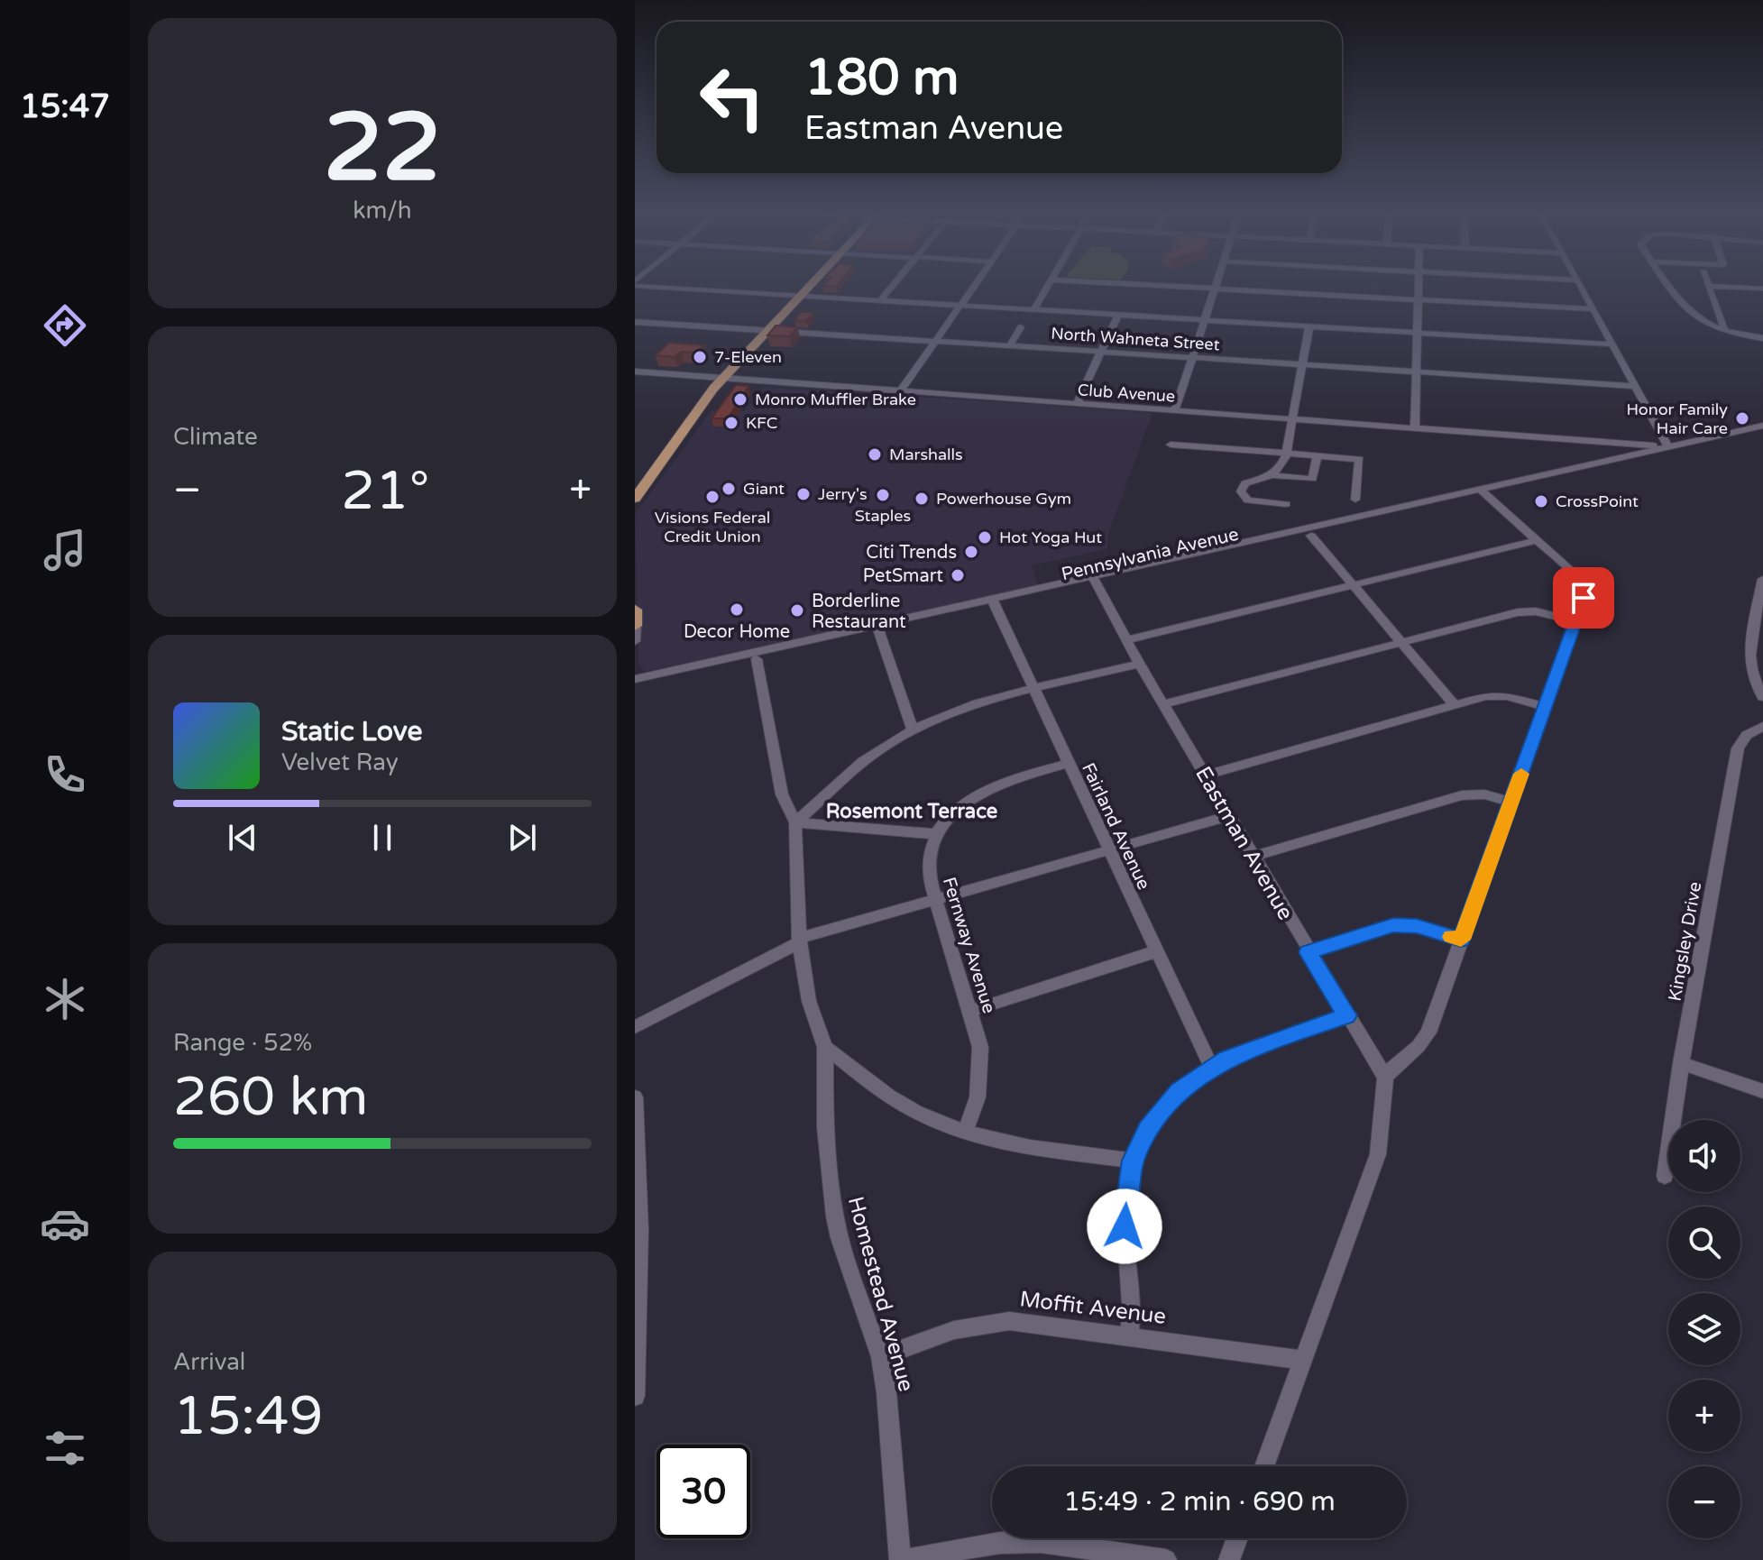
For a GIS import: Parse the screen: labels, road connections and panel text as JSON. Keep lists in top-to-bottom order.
{
  "streets": {
    "street": [
      "North Wahneta Street",
      "Club Avenue",
      "Pennsylvania Avenue",
      "Fairland Avenue",
      "Eastman Avenue",
      "Kingsley Drive",
      "Fernway Avenue",
      "Homestead Avenue",
      "Moffit Avenue"
    ]
  },
  "crossings": [
    ["Club Avenue", "Pennsylvania Avenue"],
    ["Pennsylvania Avenue", "Fairland Avenue"],
    ["Pennsylvania Avenue", "Eastman Avenue"],
    ["Pennsylvania Avenue", "Homestead Avenue"],
    ["Homestead Avenue", "Moffit Avenue"]
  ],
  "districts": ["Rosemont Terrace"],
  "places": [
    "7-Eleven",
    "Monro Muffler Brake",
    "Honor Family Hair Care",
    "KFC",
    "Marshalls",
    "Giant",
    "Jerry's",
    "Staples",
    "Visions Federal Credit Union",
    "Powerhouse Gym",
    "CrossPoint",
    "Hot Yoga Hut",
    "Citi Trends",
    "PetSmart",
    "Decor Home",
    "Borderline Restaurant"
  ],
  "page": {
    "tabs": "15:47",
    "tile": [
      ["22", "km/h"],
      "Climate",
      ["Range · 52%", "260 km"],
      ["Arrival", "15:49"]
    ],
    "turn": ["180 m", "Eastman Avenue"],
    "heat": ["−", "21°", "+"],
    "song": ["Static Love", "Velvet Ray"],
    "map_buttons": ["+", "−"],
    "limit": "30",
    "trip": "15:49 · 2 min · 690 m"
  }
}
